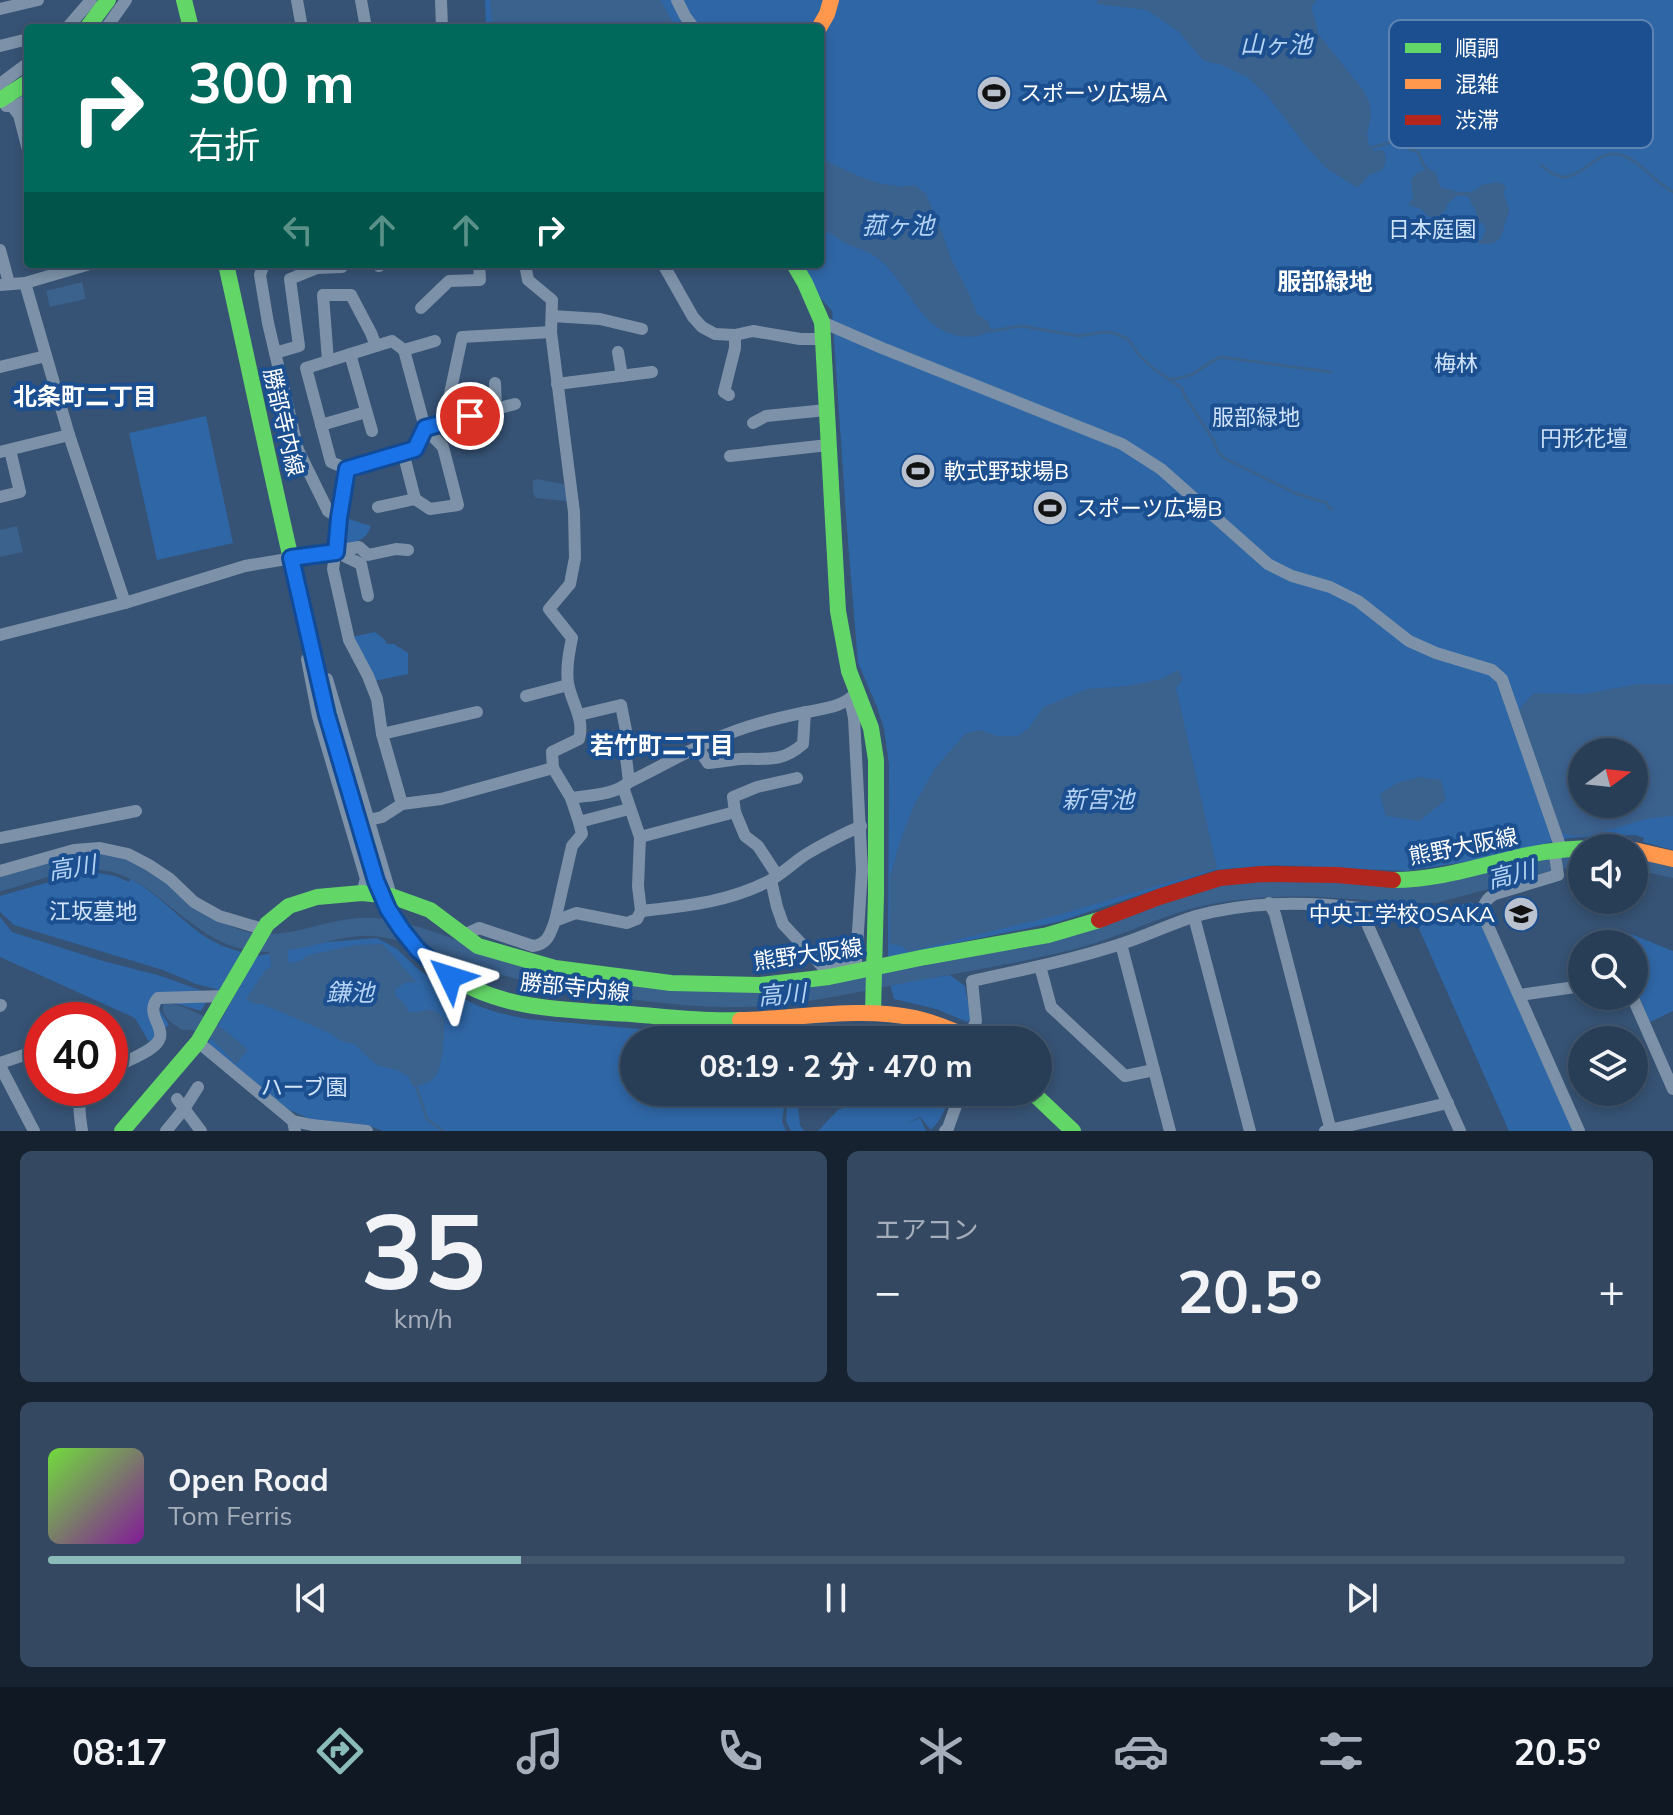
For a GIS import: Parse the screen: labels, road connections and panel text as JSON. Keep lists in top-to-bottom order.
{
  "streets": {
    "street": ["勝部寺内線", "熊野大阪線"]
  },
  "districts": ["服部緑地", "北条町二丁目", "若竹町二丁目"],
  "water": [
    "山ヶ池",
    "菰ヶ池",
    "新宮池",
    "高川",
    "鎌池"
  ],
  "parks": [
    "日本庭園",
    "梅林",
    "服部緑地",
    "円形花壇",
    "江坂墓地",
    "ハーブ園"
  ],
  "places": {
    "sports": ["スポーツ広場A", "軟式野球場B", "スポーツ広場B"],
    "school or university": ["中央工学校OSAKA"]
  },
  "legend": ["順調", "混雑", "渋滞"],
  "north": "right",
  "page": {
    "turn": ["300 m", "右折"],
    "limit": "40",
    "trip": "08:19 · 2 分 · 470 m",
    "tile": [
      ["35", "km/h"],
      "エアコン"
    ],
    "heat": ["−", "20.5°", "+"],
    "song": ["Open Road", "Tom Ferris"],
    "tabs": ["08:17", "20.5°"]
  }
}
